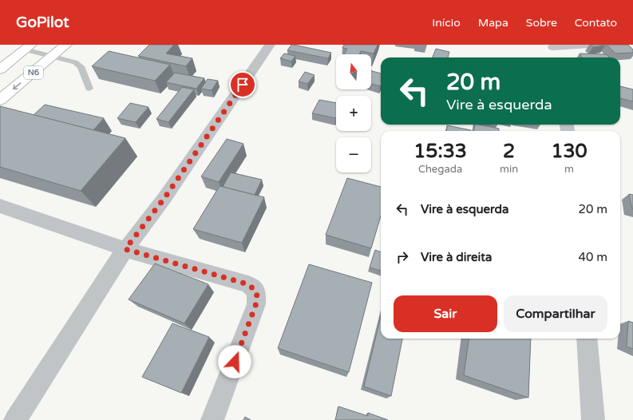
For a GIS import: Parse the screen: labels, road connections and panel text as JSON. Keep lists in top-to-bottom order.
{
  "streets": {
    "highway": ["N6"]
  },
  "north": "top",
  "page": {
    "header": "GoPilot",
    "nav": [
      "Início",
      "Mapa",
      "Sobre",
      "Contato"
    ],
    "map_buttons": ["+", "−"],
    "turn": ["20 m", "Vire à esquerda"],
    "eta": [
      "15:33",
      "Chegada",
      "2",
      "min",
      "130",
      "m"
    ],
    "list": [
      {
        "name": "Vire à esquerda",
        "value": "20 m"
      },
      {
        "name": "Vire à direita",
        "value": "40 m"
      }
    ],
    "buttons": ["Sair", "Compartilhar"]
  }
}
